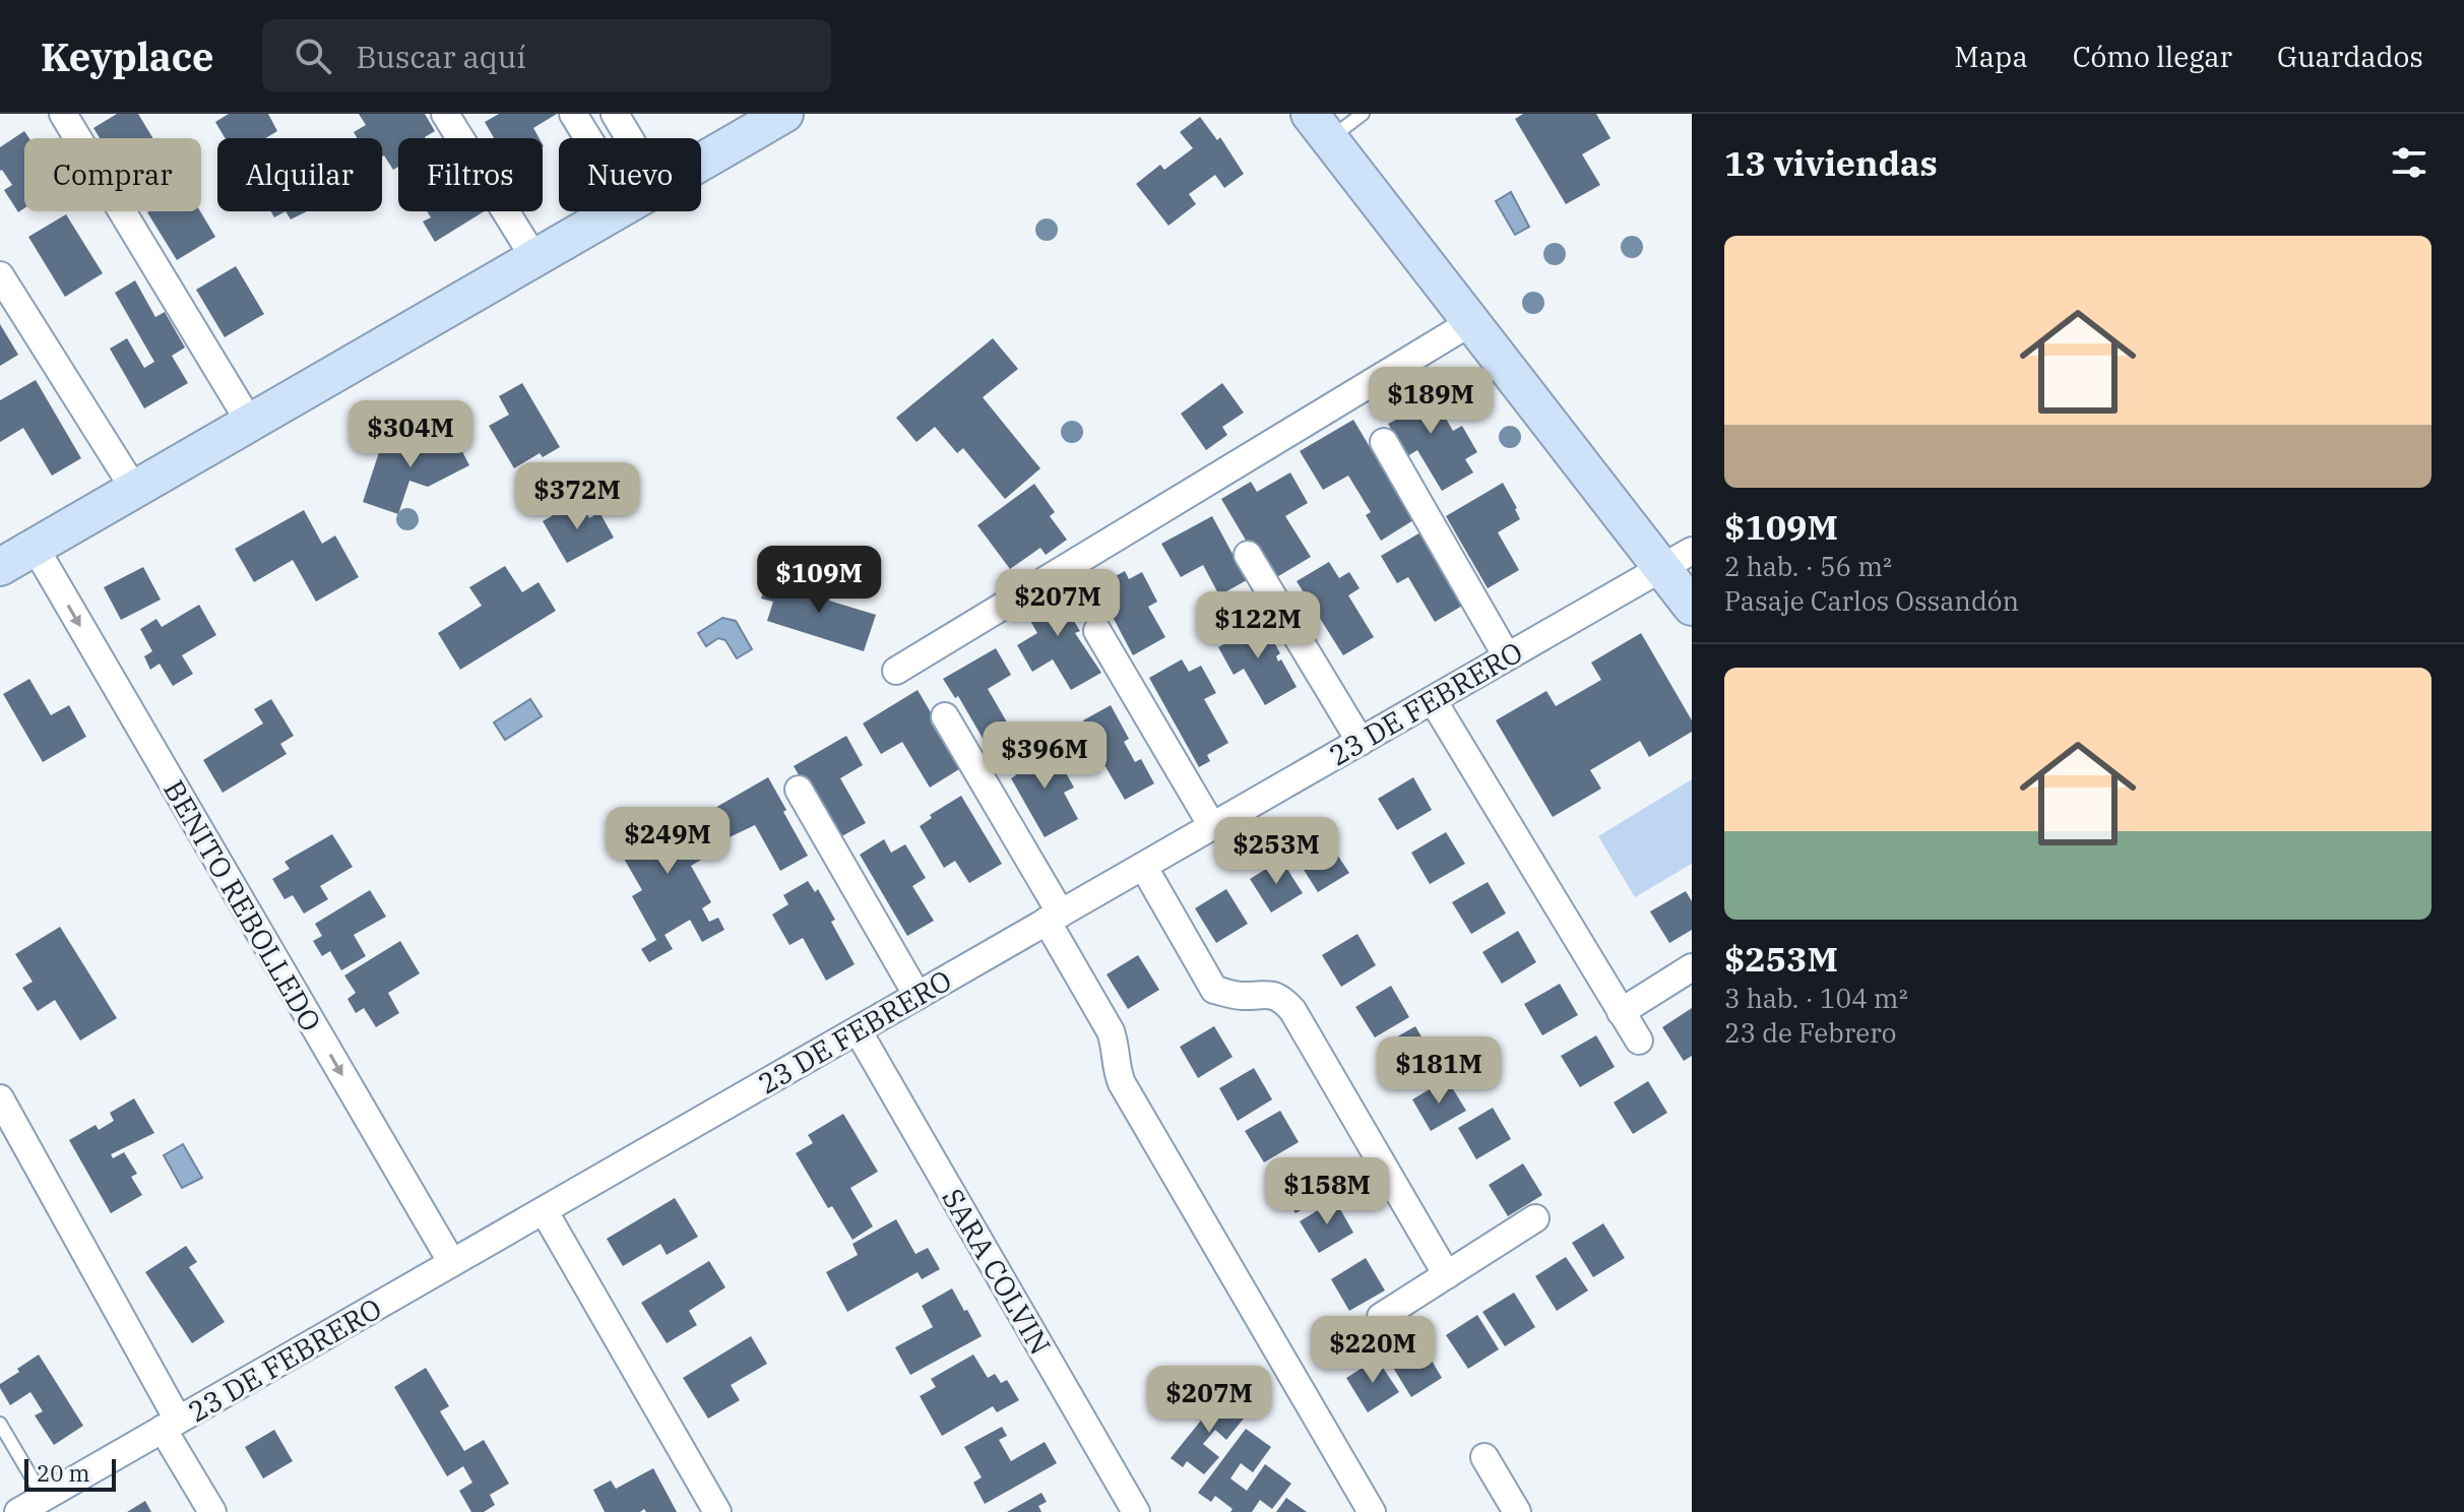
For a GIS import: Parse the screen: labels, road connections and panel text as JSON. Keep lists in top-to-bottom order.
{
  "streets": {
    "street": ["23 DE FEBRERO", "BENITO REBOLLEDO", "SARA COLVIN"]
  },
  "crossings": [
    ["23 DE FEBRERO", "BENITO REBOLLEDO"],
    ["23 DE FEBRERO", "SARA COLVIN"]
  ],
  "one_way": ["BENITO REBOLLEDO"],
  "scale_bar": "20 m",
  "page": {
    "header": "Keyplace",
    "search": "Buscar aquí",
    "nav": ["Mapa", "Cómo llegar", "Guardados"],
    "heading": "13 viviendas",
    "chip": [
      "Comprar",
      "Alquilar",
      "Filtros",
      "Nuevo"
    ],
    "list": [
      {
        "name": "$109M",
        "note": "2 hab. · 56 m² · Pasaje Carlos Ossandón"
      },
      {
        "name": "$253M",
        "note": "3 hab. · 104 m² · 23 de Febrero"
      }
    ],
    "price": [
      "$189M",
      "$304M",
      "$372M",
      "$109M",
      "$207M",
      "$122M",
      "$396M",
      "$249M",
      "$253M",
      "$181M",
      "$158M",
      "$220M",
      "$207M"
    ],
    "scale": "20 m"
  }
}
